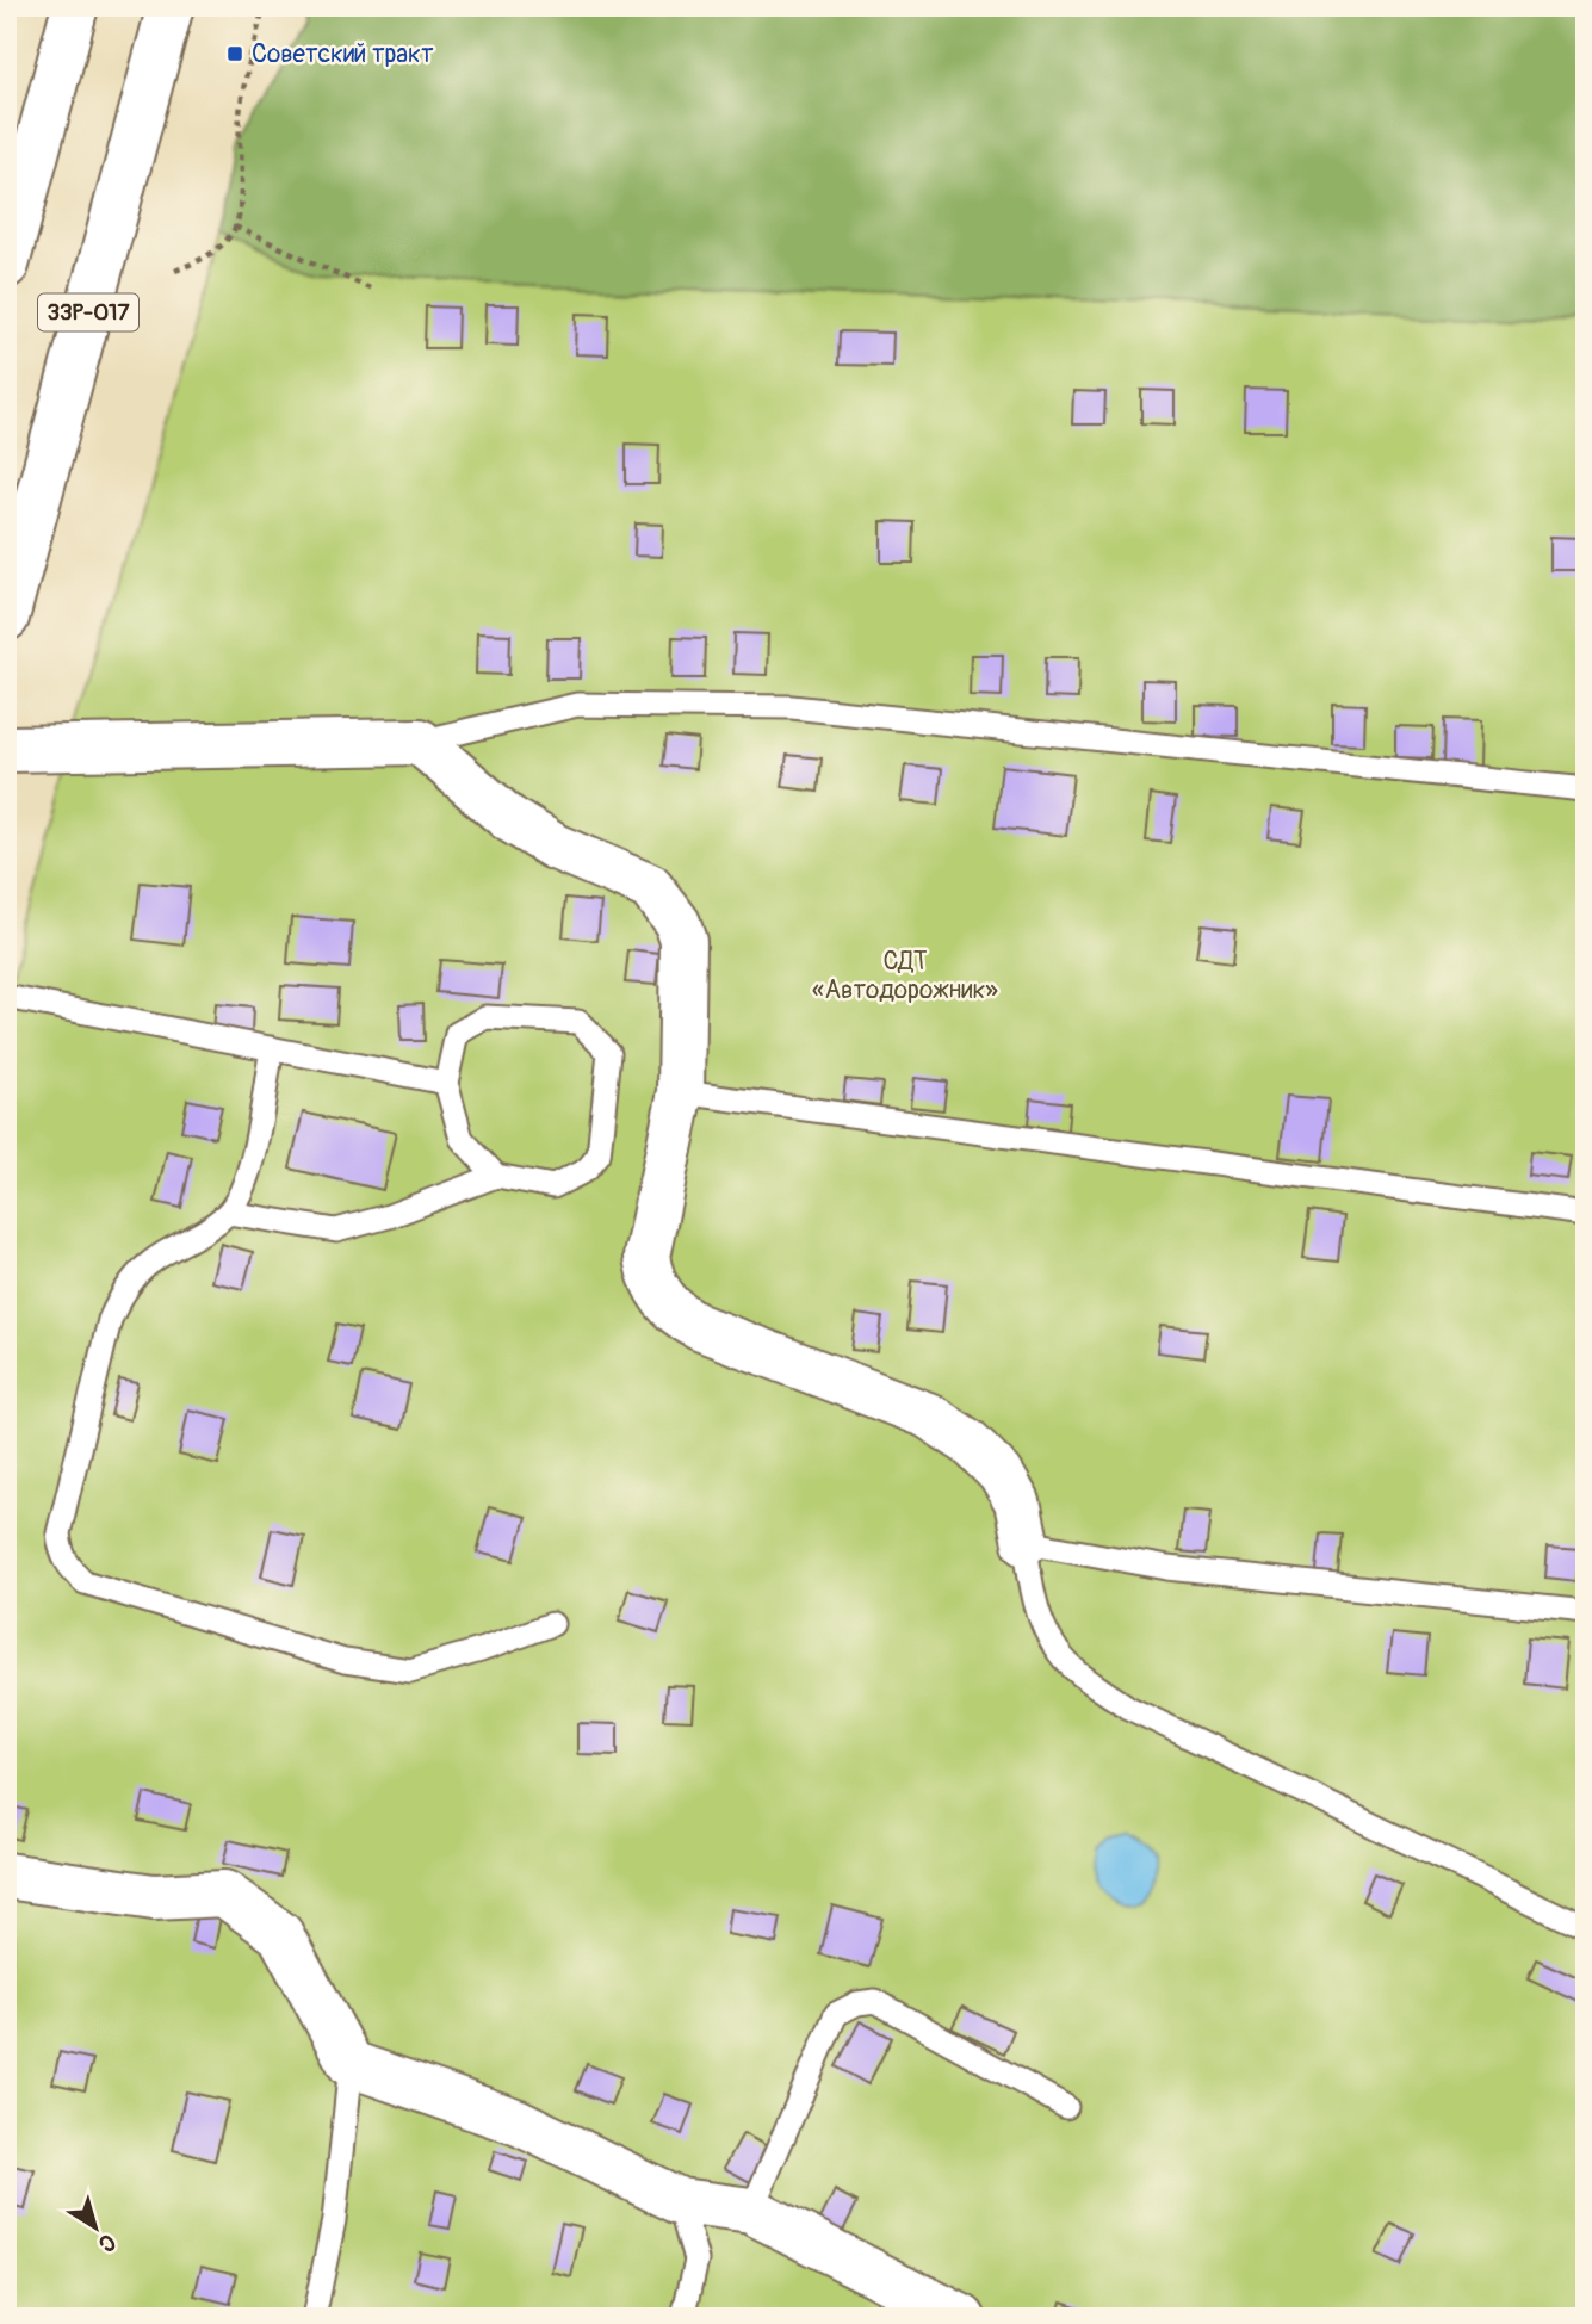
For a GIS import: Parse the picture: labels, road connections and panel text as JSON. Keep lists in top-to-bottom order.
{
  "streets": {
    "main road": ["33Р-017"]
  },
  "parks": ["СДТ «Автодорожник»"],
  "places": {
    "transit": ["Советский тракт"]
  },
  "north": "bottom right"
}
